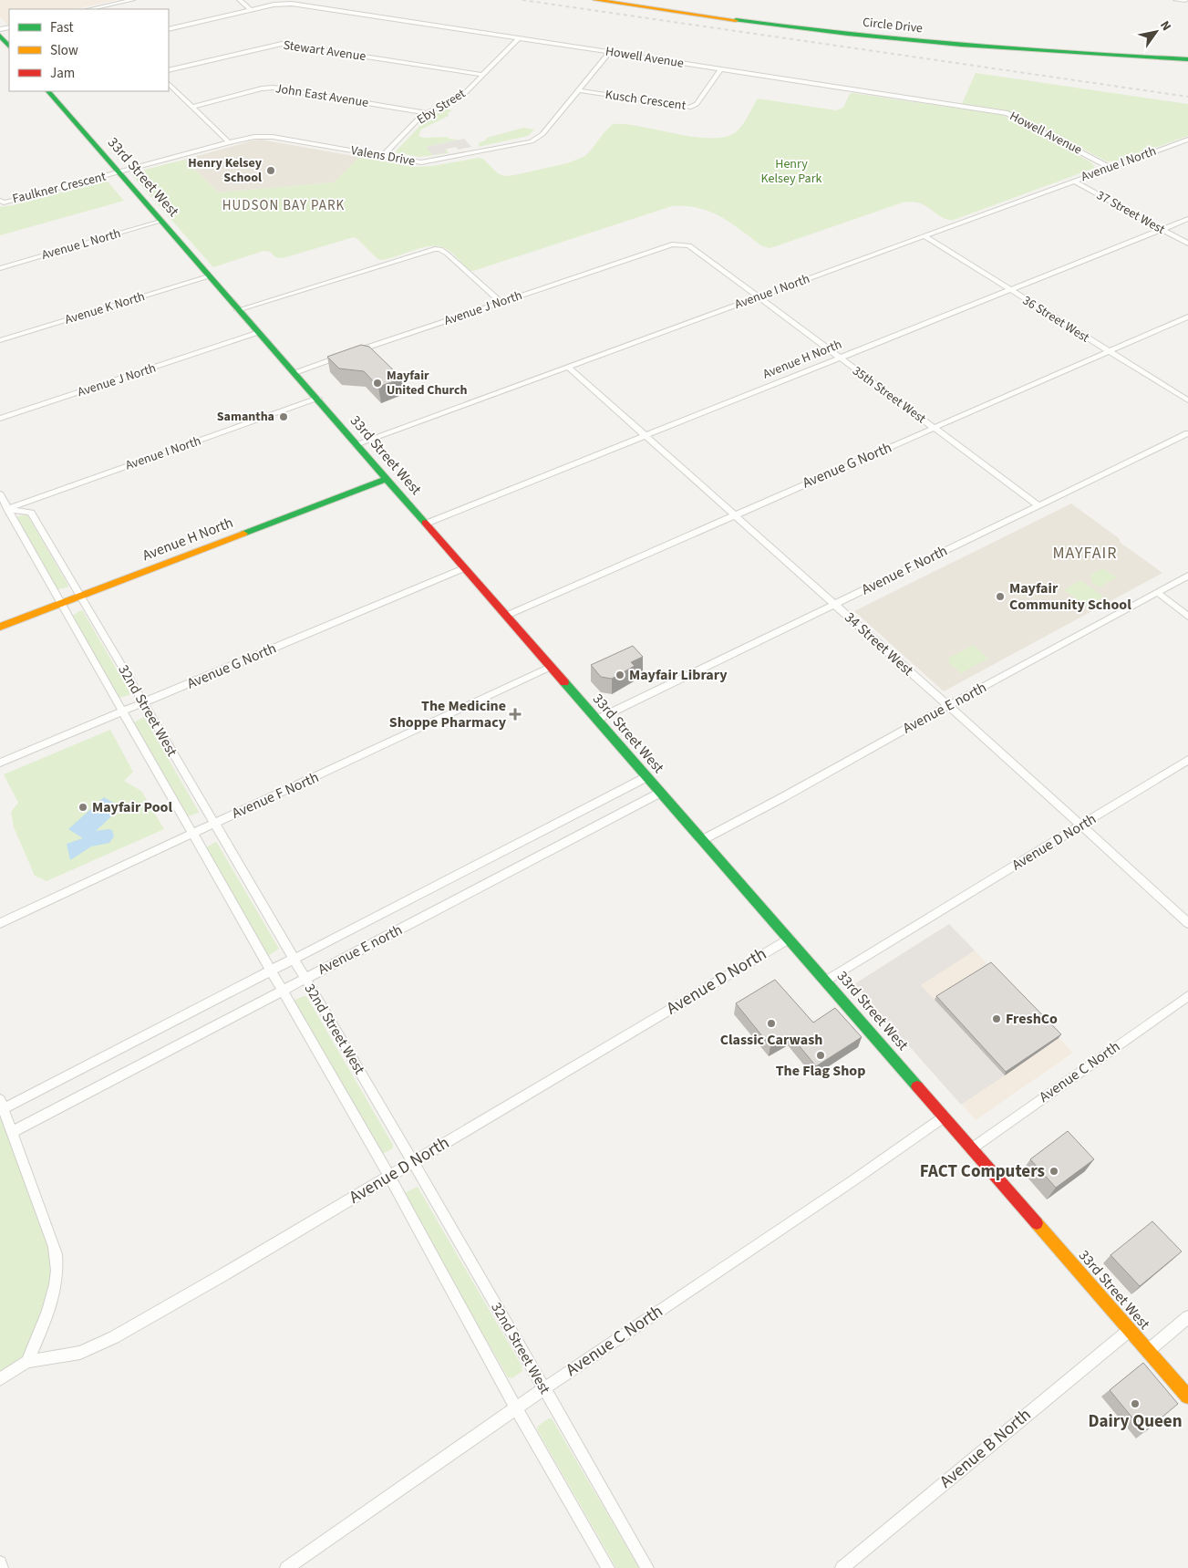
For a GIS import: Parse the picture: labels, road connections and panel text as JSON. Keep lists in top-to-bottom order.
{
  "streets": {
    "main road": ["Circle Drive", "33rd Street West", "Avenue H North"],
    "street": [
      "Stewart Avenue",
      "Howell Avenue",
      "John East Avenue",
      "Kusch Crescent",
      "Eby Street",
      "Valens Drive",
      "Avenue I North",
      "Faulkner Crescent",
      "37 Street West",
      "Avenue L North",
      "Avenue K North",
      "Avenue J North",
      "36 Street West",
      "35th Street West",
      "Avenue G North",
      "Avenue F North",
      "34 Street West",
      "Avenue E north",
      "32nd Street West",
      "Avenue D North",
      "Avenue C North",
      "Avenue B North"
    ]
  },
  "crossings": [
    ["Stewart Avenue", "Eby Street"],
    ["Howell Avenue", "Kusch Crescent"],
    ["Howell Avenue", "Eby Street"],
    ["Howell Avenue", "Valens Drive"],
    ["Howell Avenue", "Avenue I North"],
    ["John East Avenue", "Eby Street"],
    ["Kusch Crescent", "Valens Drive"],
    ["Eby Street", "Valens Drive"],
    ["Valens Drive", "33rd Street West"],
    ["Valens Drive", "Faulkner Crescent"],
    ["Avenue I North", "33rd Street West"],
    ["Avenue I North", "37 Street West"],
    ["Avenue I North", "36 Street West"],
    ["Avenue I North", "35th Street West"],
    ["Avenue I North", "34 Street West"],
    ["Avenue I North", "32nd Street West"],
    ["33rd Street West", "Faulkner Crescent"],
    ["33rd Street West", "Avenue L North"],
    ["33rd Street West", "Avenue K North"],
    ["33rd Street West", "Avenue J North"],
    ["33rd Street West", "Avenue H North"],
    ["33rd Street West", "Avenue G North"],
    ["33rd Street West", "Avenue F North"],
    ["33rd Street West", "Avenue E north"],
    ["33rd Street West", "Avenue D North"],
    ["33rd Street West", "Avenue C North"],
    ["33rd Street West", "Avenue B North"],
    ["37 Street West", "Avenue H North"],
    ["Avenue J North", "35th Street West"],
    ["36 Street West", "Avenue H North"],
    ["36 Street West", "Avenue G North"],
    ["Avenue H North", "35th Street West"],
    ["Avenue H North", "34 Street West"],
    ["Avenue H North", "32nd Street West"],
    ["35th Street West", "Avenue G North"],
    ["35th Street West", "Avenue F North"],
    ["Avenue G North", "34 Street West"],
    ["Avenue G North", "32nd Street West"],
    ["Avenue F North", "34 Street West"],
    ["Avenue F North", "32nd Street West"],
    ["34 Street West", "Avenue E north"],
    ["34 Street West", "Avenue D North"],
    ["Avenue E north", "32nd Street West"],
    ["32nd Street West", "Avenue D North"],
    ["32nd Street West", "Avenue C North"]
  ],
  "districts": ["HUDSON BAY PARK", "MAYFAIR"],
  "parks": ["Henry Kelsey Park"],
  "places": {
    "other": [
      "Henry Kelsey School",
      "Mayfair United Church",
      "Samantha",
      "Mayfair Community School",
      "Mayfair Library",
      "Mayfair Pool",
      "FreshCo",
      "Classic Carwash",
      "The Flag Shop",
      "FACT Computers",
      "Dairy Queen"
    ],
    "health": ["The Medicine Shoppe Pharmacy"]
  },
  "legend": ["Fast", "Slow", "Jam"],
  "north": "top right"
}
